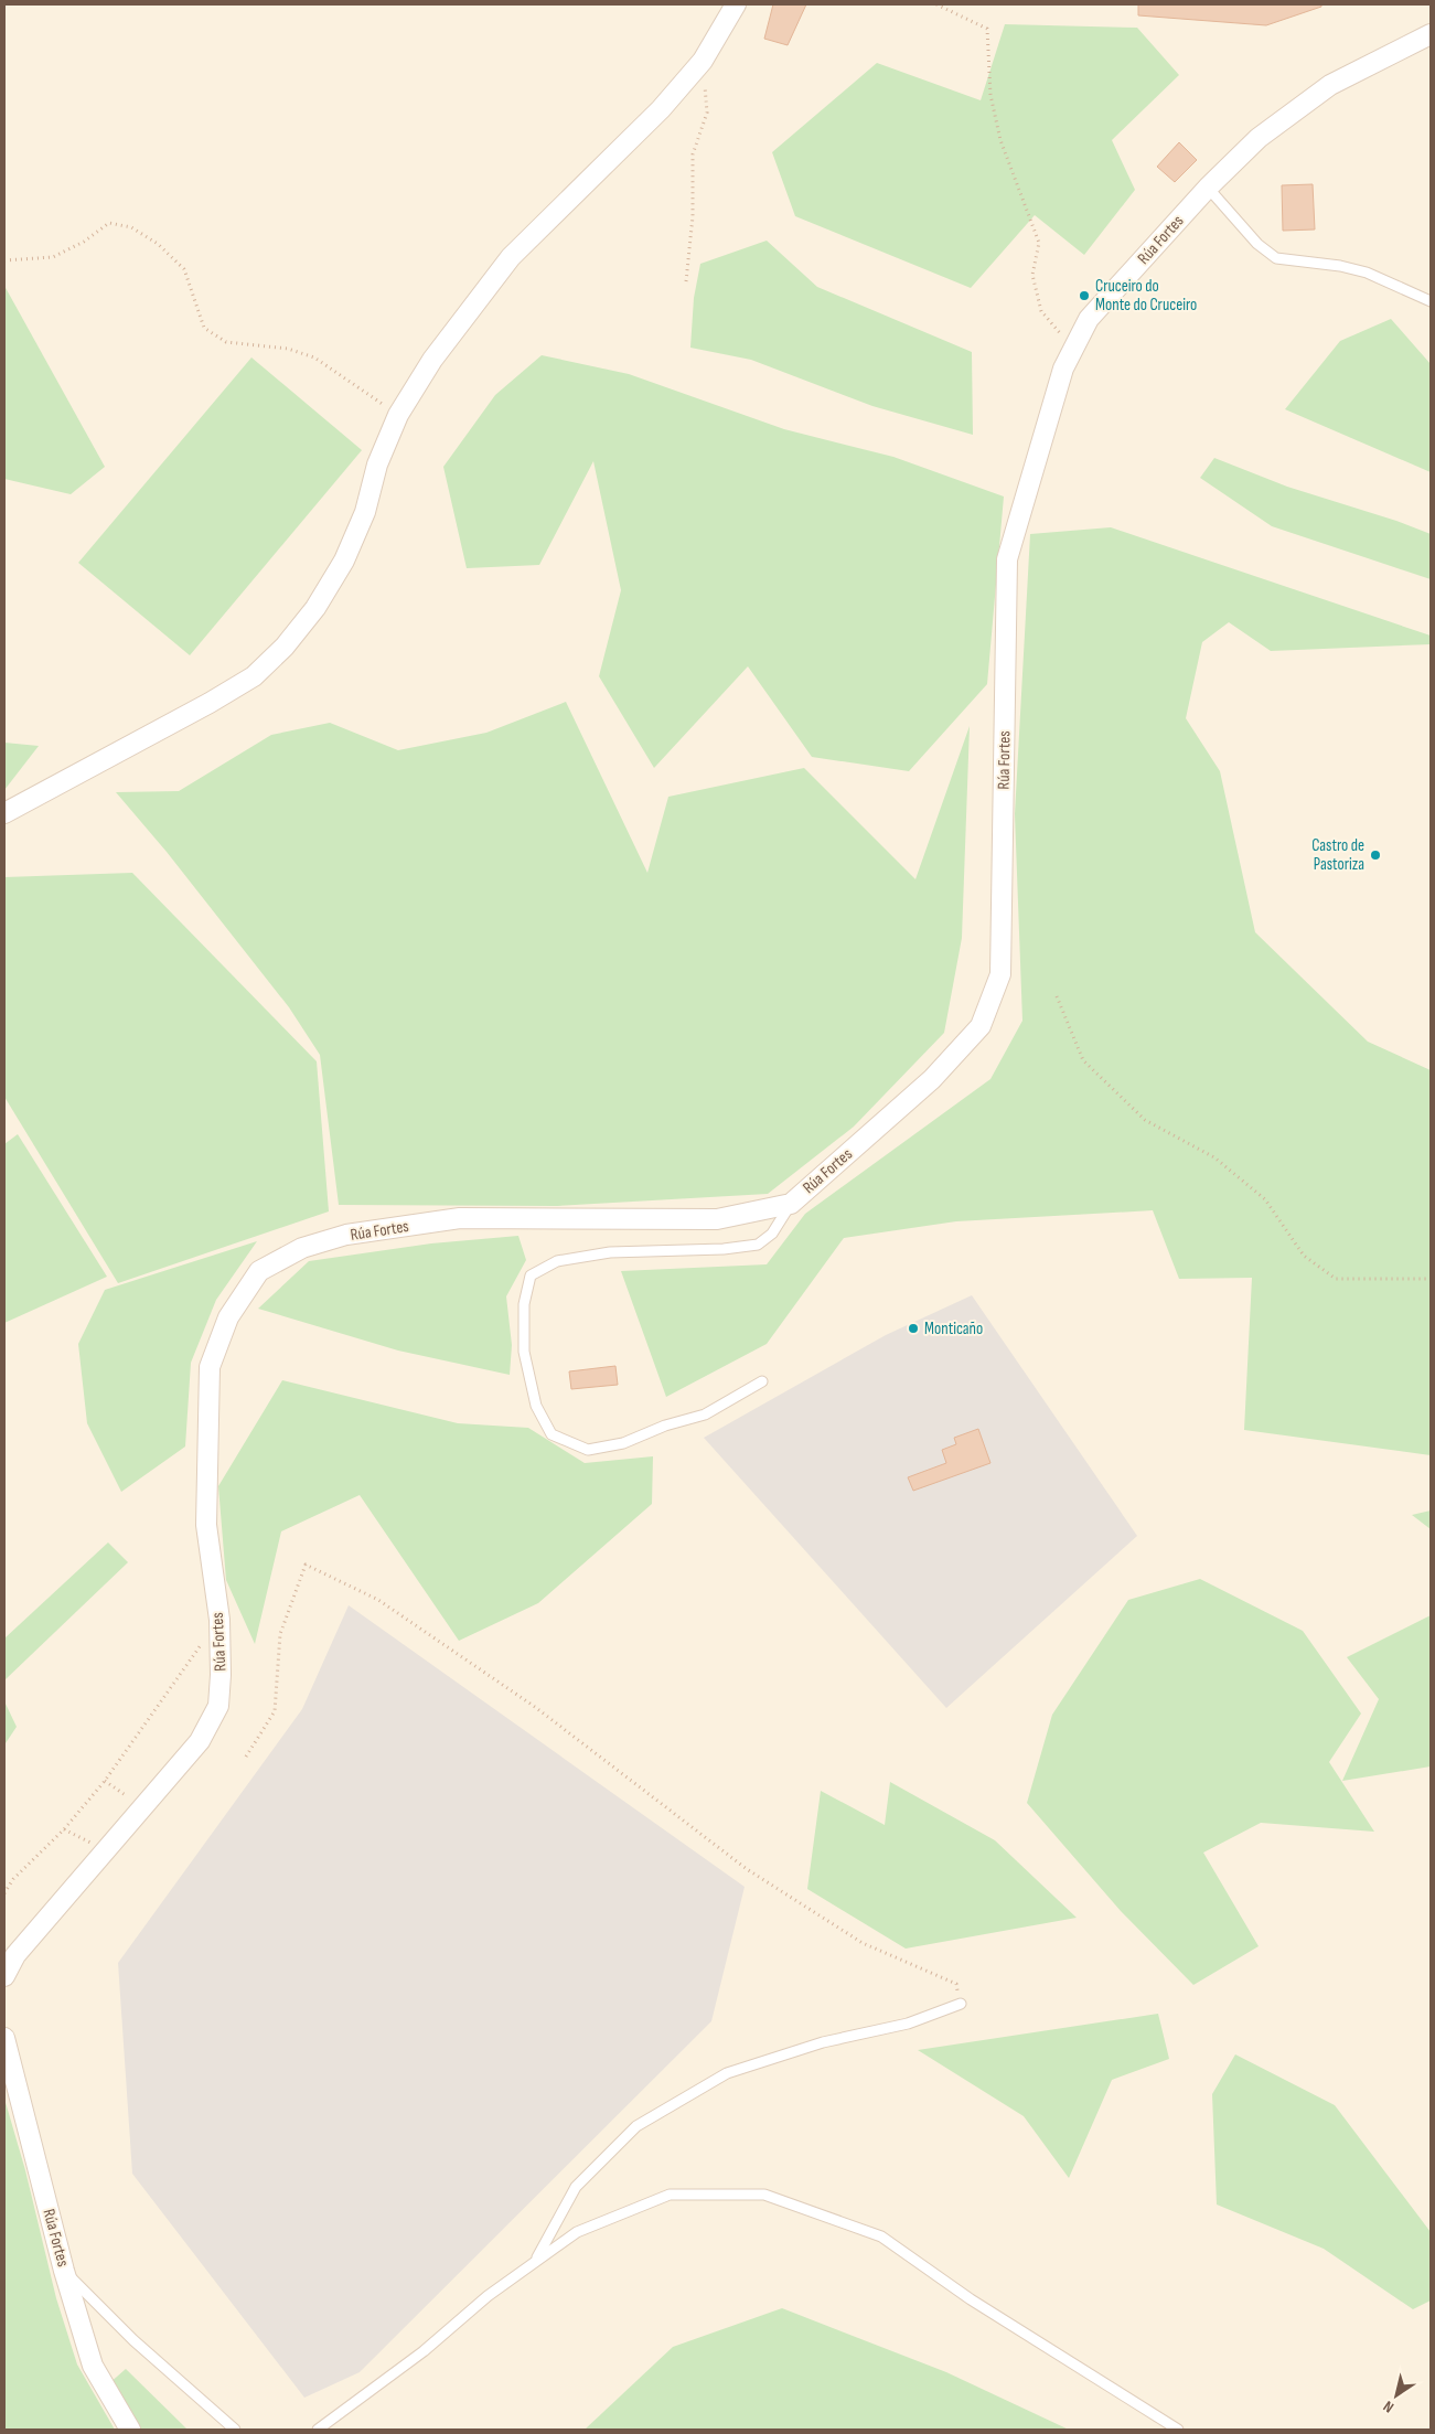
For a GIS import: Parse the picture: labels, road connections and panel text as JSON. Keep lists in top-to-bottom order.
{
  "streets": {
    "street": ["Rúa Fortes"]
  },
  "places": ["Cruceiro do Monte do Cruceiro", "Castro de Pastoriza", "Monticaño"],
  "north": "bottom left"
}
